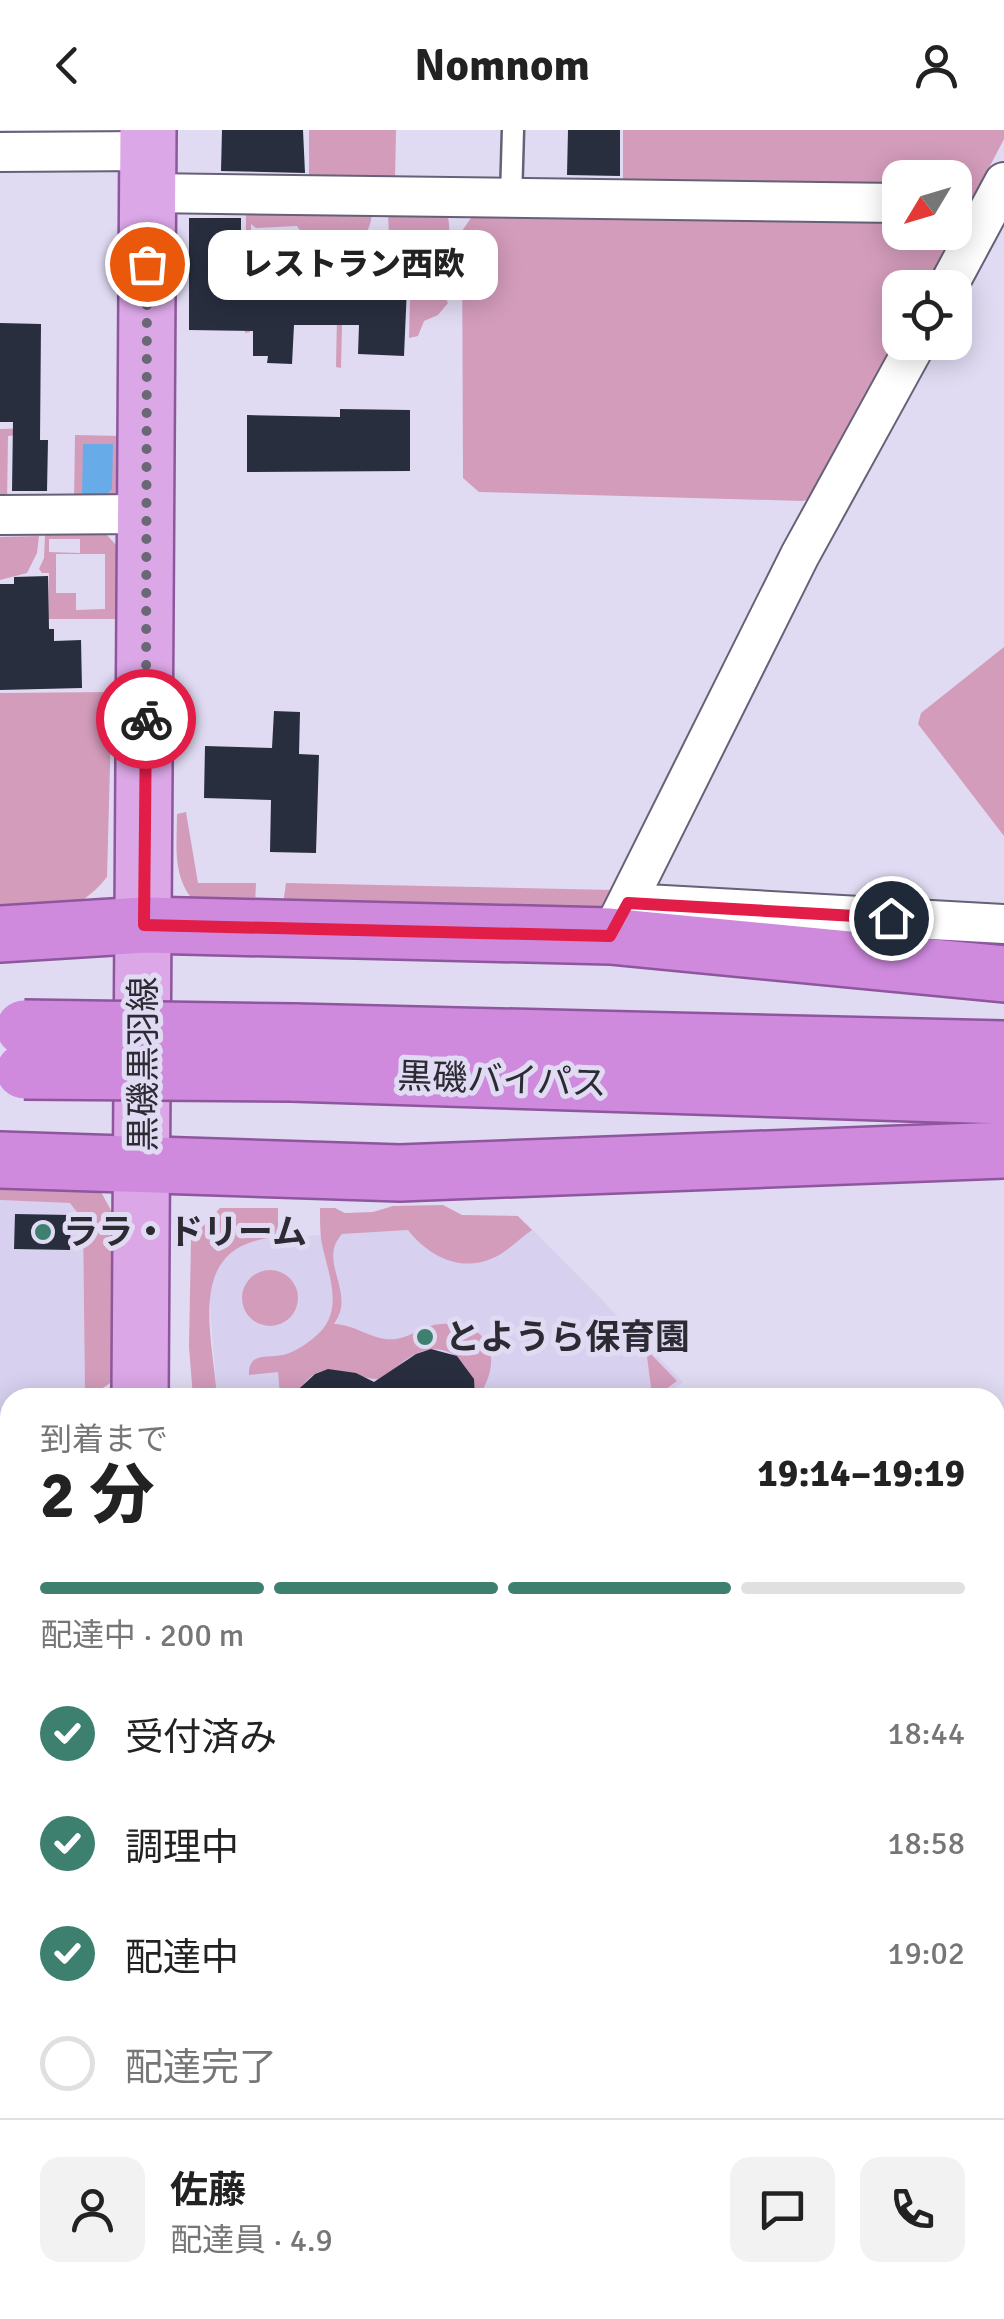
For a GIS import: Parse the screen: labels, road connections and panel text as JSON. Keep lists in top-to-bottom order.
{
  "streets": {
    "highway": ["黒磯バイパス"],
    "main road": ["黒磯黒羽線"]
  },
  "places": ["レストラン西欧", "ララ・ドリーム", "とようら保育園"],
  "north": "bottom left",
  "page": {
    "header": "Nomnom",
    "bubble": "レストラン西欧",
    "heading": ["2 分", "到着まで", "19:14–19:19"],
    "panel": ["佐藤", "配達員 · 4.9"],
    "bar": "配達中 · 200 m",
    "list": [
      ["受付済み", "18:44"],
      ["調理中", "18:58"],
      ["配達中", "19:02"],
      "配達完了"
    ]
  }
}
